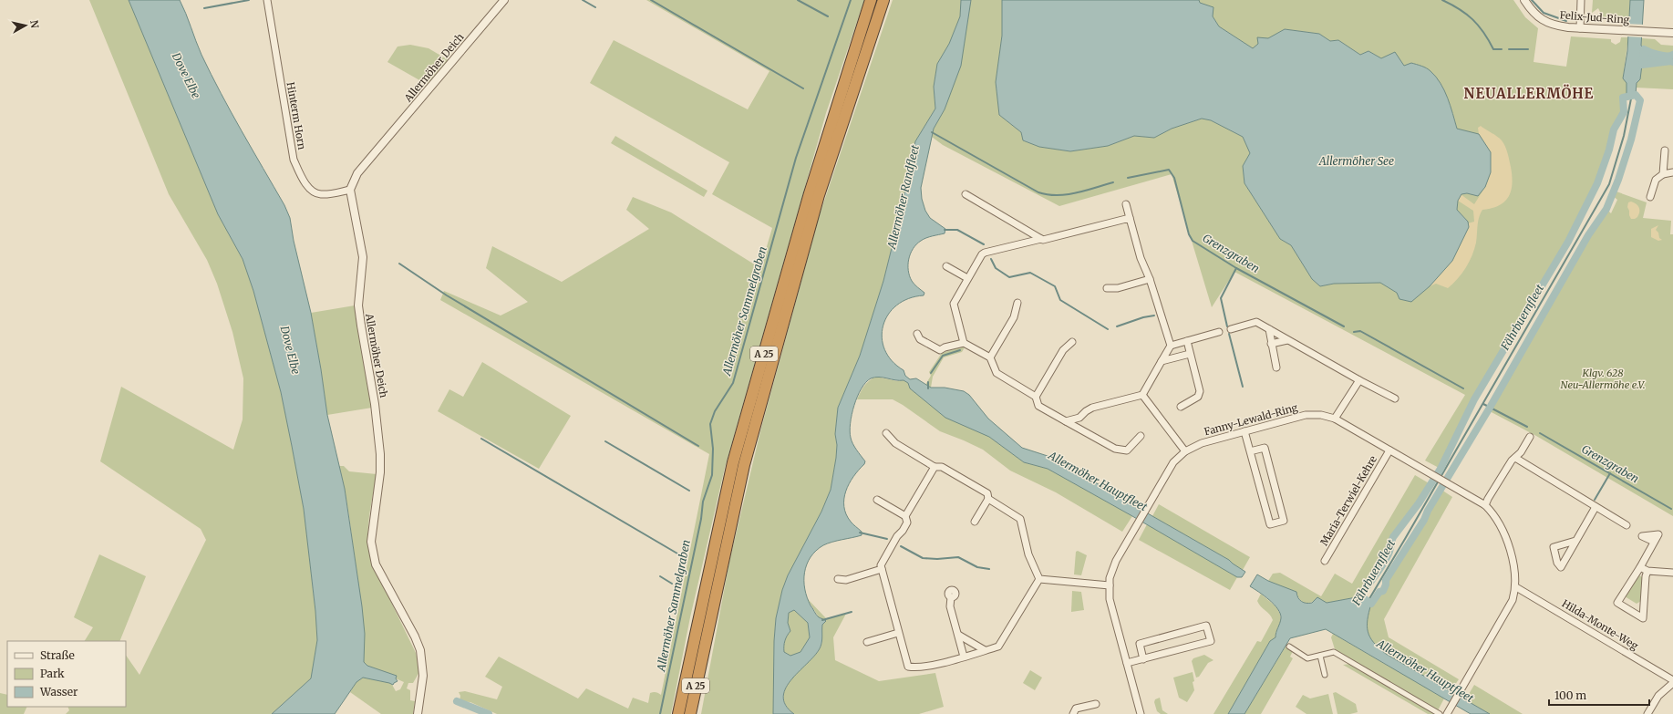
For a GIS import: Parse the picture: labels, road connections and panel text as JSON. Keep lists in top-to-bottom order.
{
  "streets": {
    "highway": ["A 25"],
    "street": [
      "Felix-Jud-Ring",
      "Allermöher Deich",
      "Hinterm Horn",
      "Fanny-Lewald-Ring",
      "Maria-Terwiel-Kehre",
      "Hilda-Monte-Weg"
    ]
  },
  "crossings": [
    ["Allermöher Deich", "Hinterm Horn"],
    ["Fanny-Lewald-Ring", "Maria-Terwiel-Kehre"],
    ["Fanny-Lewald-Ring", "Hilda-Monte-Weg"]
  ],
  "districts": ["NEUALLERMÖHE"],
  "water": [
    "Dove Elbe",
    "Allermöher See",
    "Allermöher Randfleet",
    "Grenzgraben",
    "Allermöher Sammelgraben",
    "Fährbuernfleet",
    "Allermöher Hauptfleet"
  ],
  "parks": ["Klgv. 628 Neu-Allermöhe e.V."],
  "legend": ["Straße", "Park", "Wasser"],
  "scale_bar": "100 m",
  "north": "right"
}
